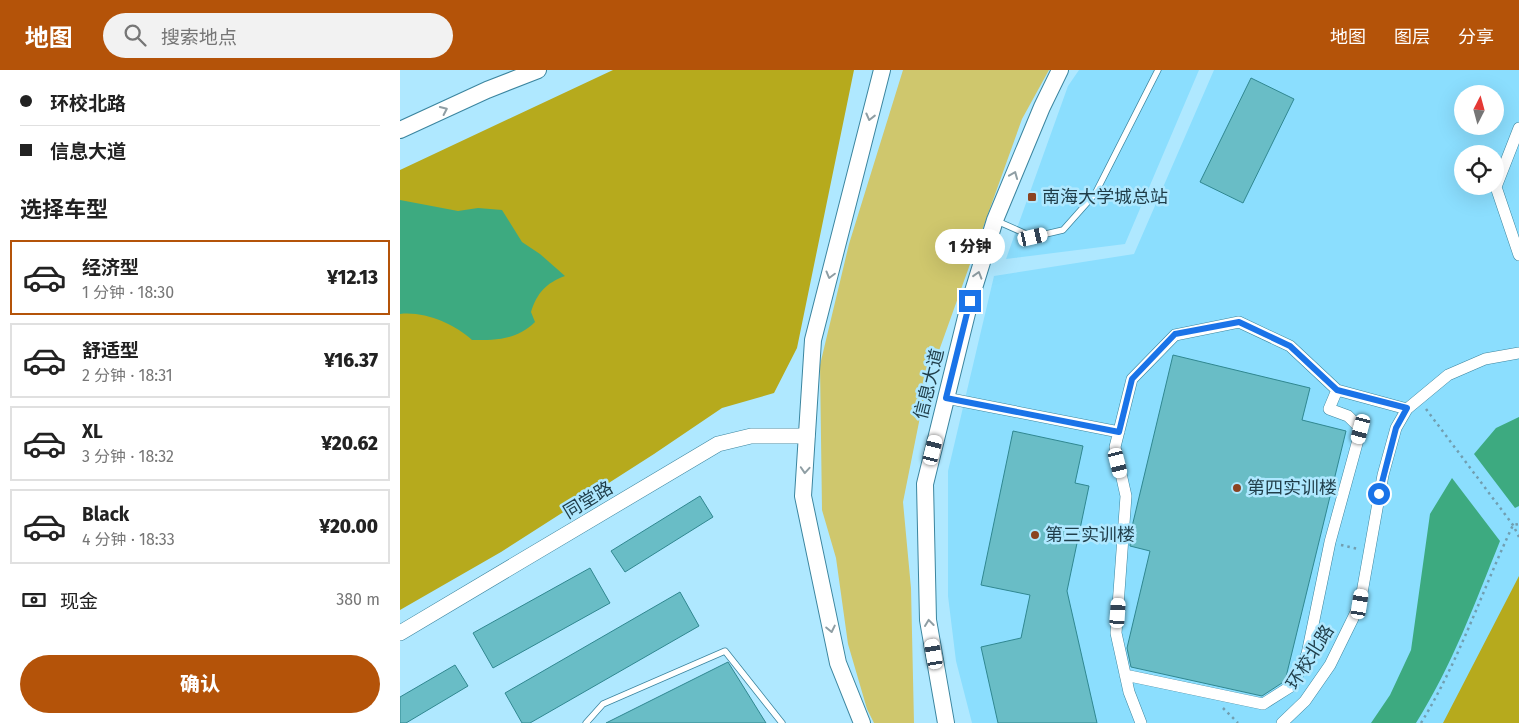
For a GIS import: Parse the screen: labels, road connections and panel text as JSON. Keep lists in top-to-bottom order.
{
  "streets": {
    "main road": ["信息大道"],
    "street": ["同堂路", "环校北路"]
  },
  "places": {
    "transit": ["南海大学城总站"],
    "other": ["第四实训楼", "第三实训楼"]
  },
  "north": "top",
  "page": {
    "header": "地图",
    "search": "搜索地点",
    "nav": ["地图", "图层", "分享"],
    "banner": ["环校北路", "信息大道"],
    "heading": "选择车型",
    "bubble": "1 分钟",
    "list": [
      {
        "name": "经济型",
        "note": "1 分钟 · 18:30",
        "value": "¥12.13"
      },
      {
        "name": "舒适型",
        "note": "2 分钟 · 18:31",
        "value": "¥16.37"
      },
      {
        "name": "XL",
        "note": "3 分钟 · 18:32",
        "value": "¥20.62"
      },
      {
        "name": "Black",
        "note": "4 分钟 · 18:33",
        "value": "¥20.00"
      }
    ],
    "pay": ["现金", "380 m"],
    "buttons": "确认"
  }
}
